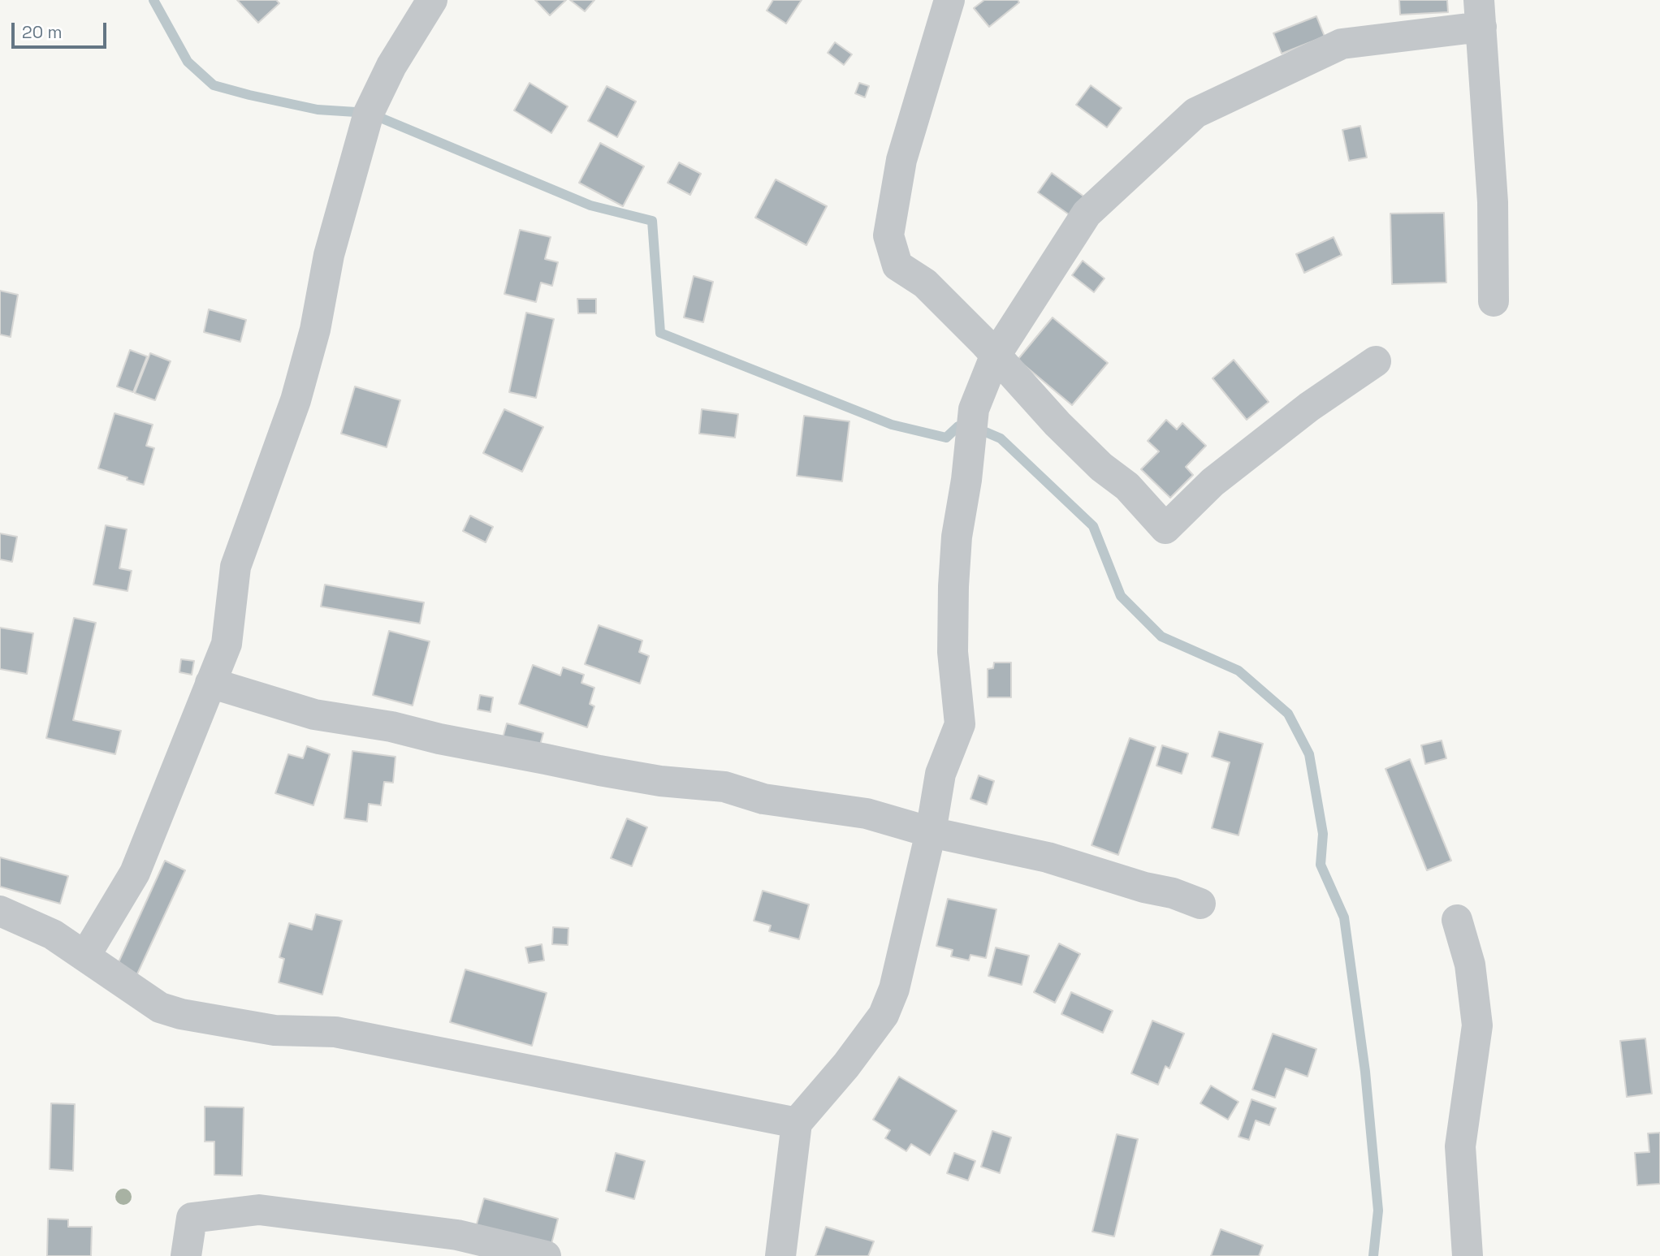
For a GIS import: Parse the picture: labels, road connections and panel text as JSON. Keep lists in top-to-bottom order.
{
  "scale_bar": "20 m"
}
